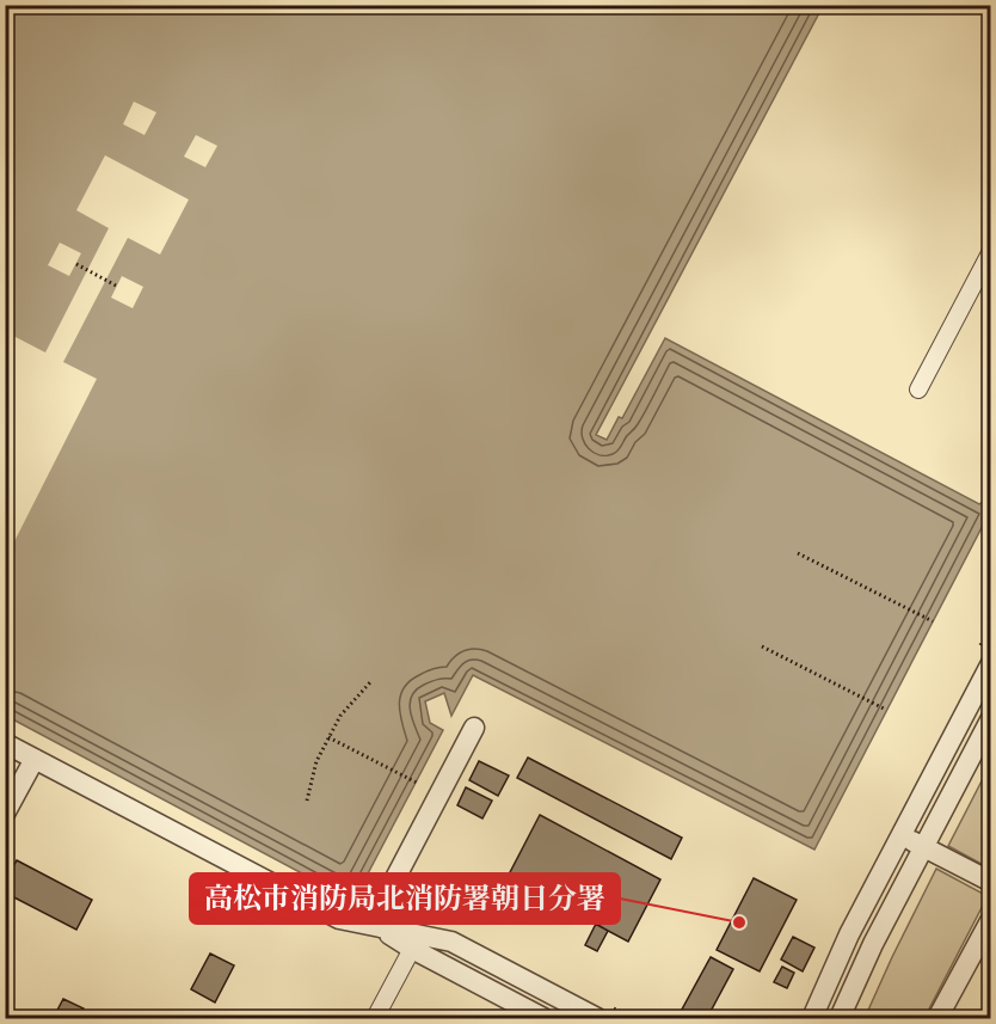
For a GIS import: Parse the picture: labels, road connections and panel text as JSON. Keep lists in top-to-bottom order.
{
  "places": ["高松市消防局北消防署朝日分署"]
}
